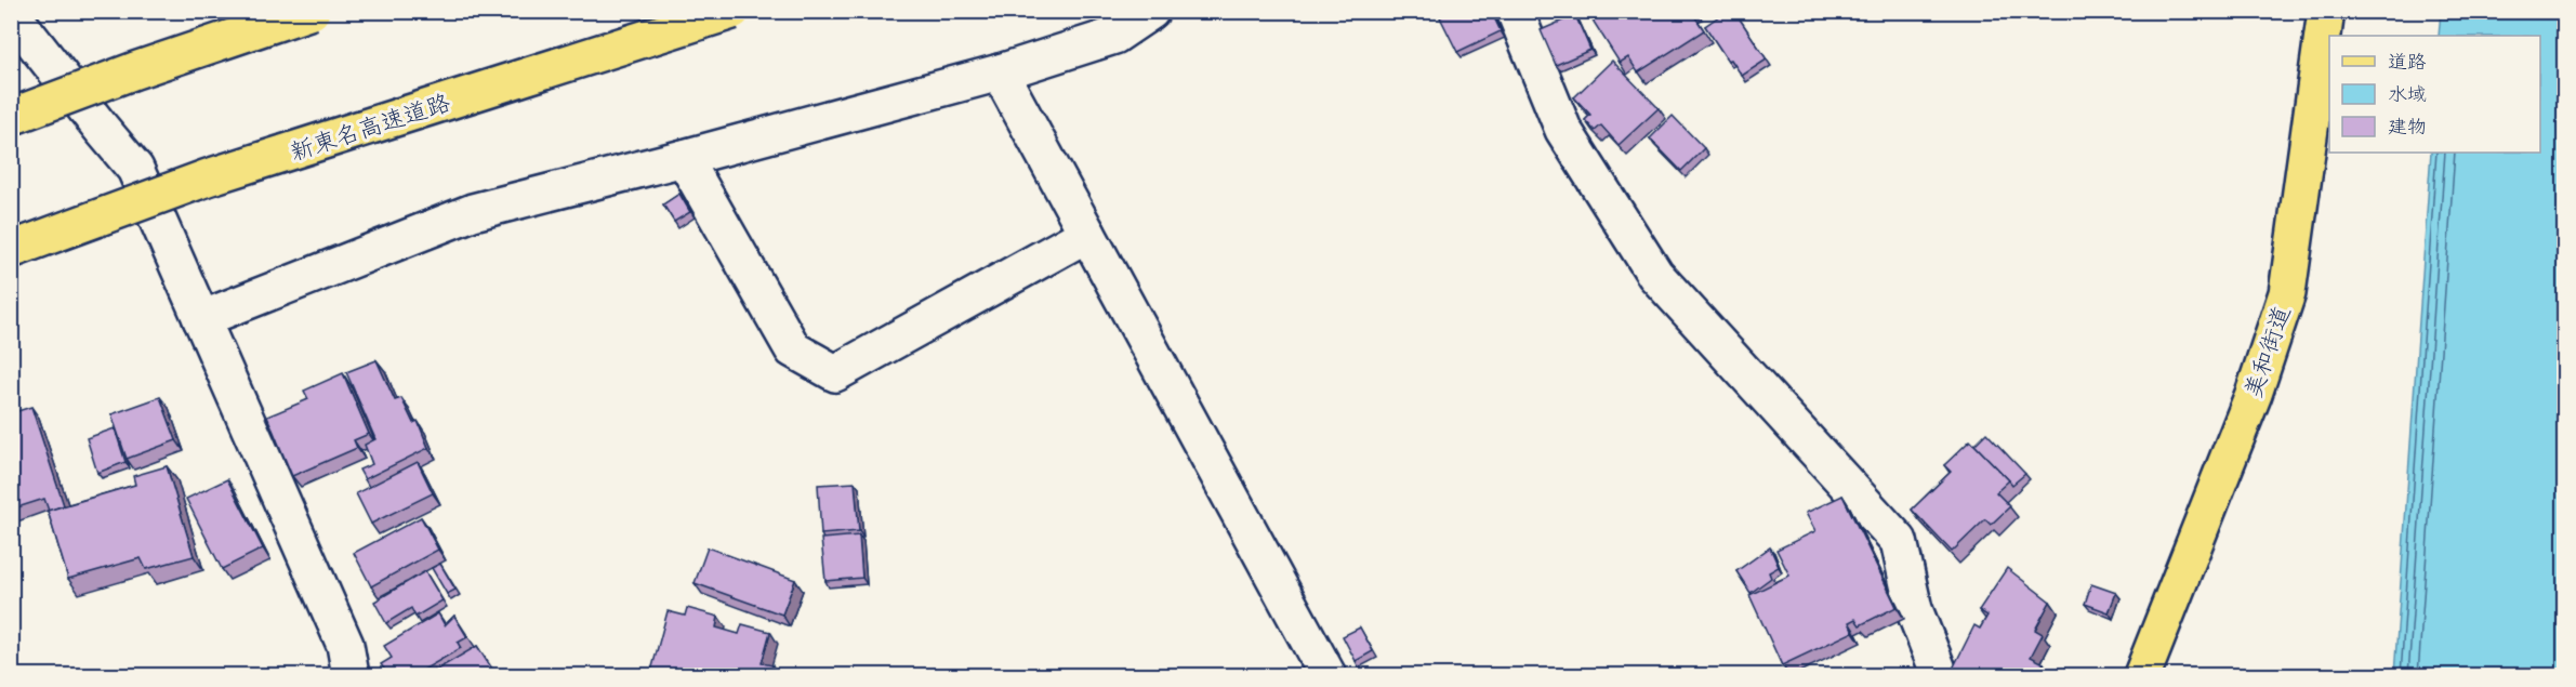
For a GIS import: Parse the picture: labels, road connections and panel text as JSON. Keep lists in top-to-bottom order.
{
  "streets": {
    "main road": ["新東名高速道路", "美和街道"]
  },
  "legend": ["道路", "水域", "建物"]
}
